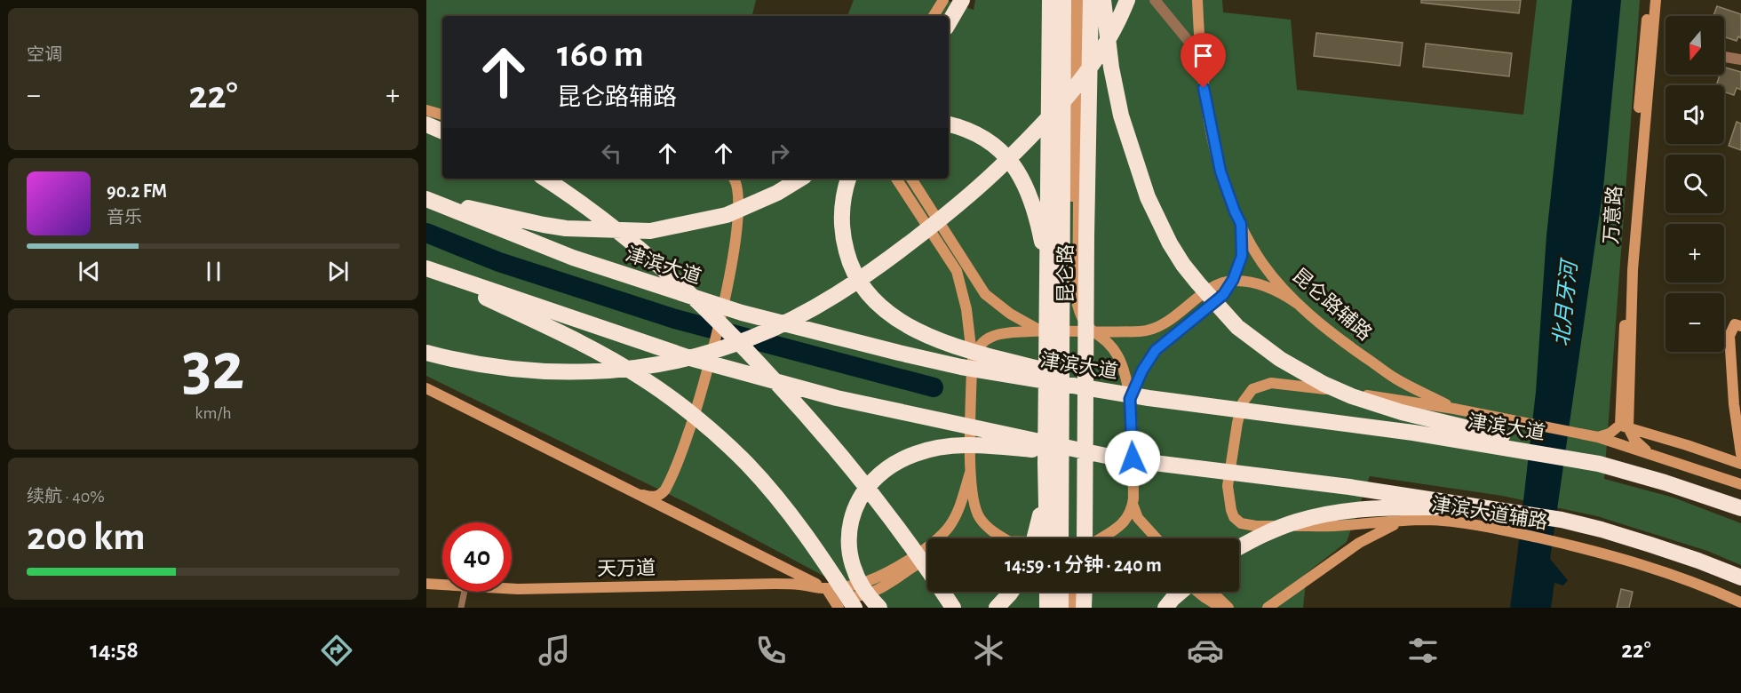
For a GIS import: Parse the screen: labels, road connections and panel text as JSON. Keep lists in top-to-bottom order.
{
  "streets": {
    "highway": ["津滨大道", "昆仑路"],
    "street": [
      "万意路",
      "昆仑路辅路",
      "津滨大道辅路",
      "天万道"
    ]
  },
  "crossings": [
    ["昆仑路辅路", "津滨大道辅路"]
  ],
  "water": ["北月牙河"],
  "north": "bottom",
  "page": {
    "tile": [
      "空调",
      ["32", "km/h"],
      ["续航 · 40%", "200 km"]
    ],
    "map_buttons": ["+", "−"],
    "turn": ["160 m", "昆仑路辅路"],
    "heat": ["−", "22°", "+"],
    "song": ["90.2 FM", "音乐"],
    "limit": "40",
    "trip": "14:59 · 1 分钟 · 240 m",
    "tabs": ["14:58", "22°"]
  }
}
